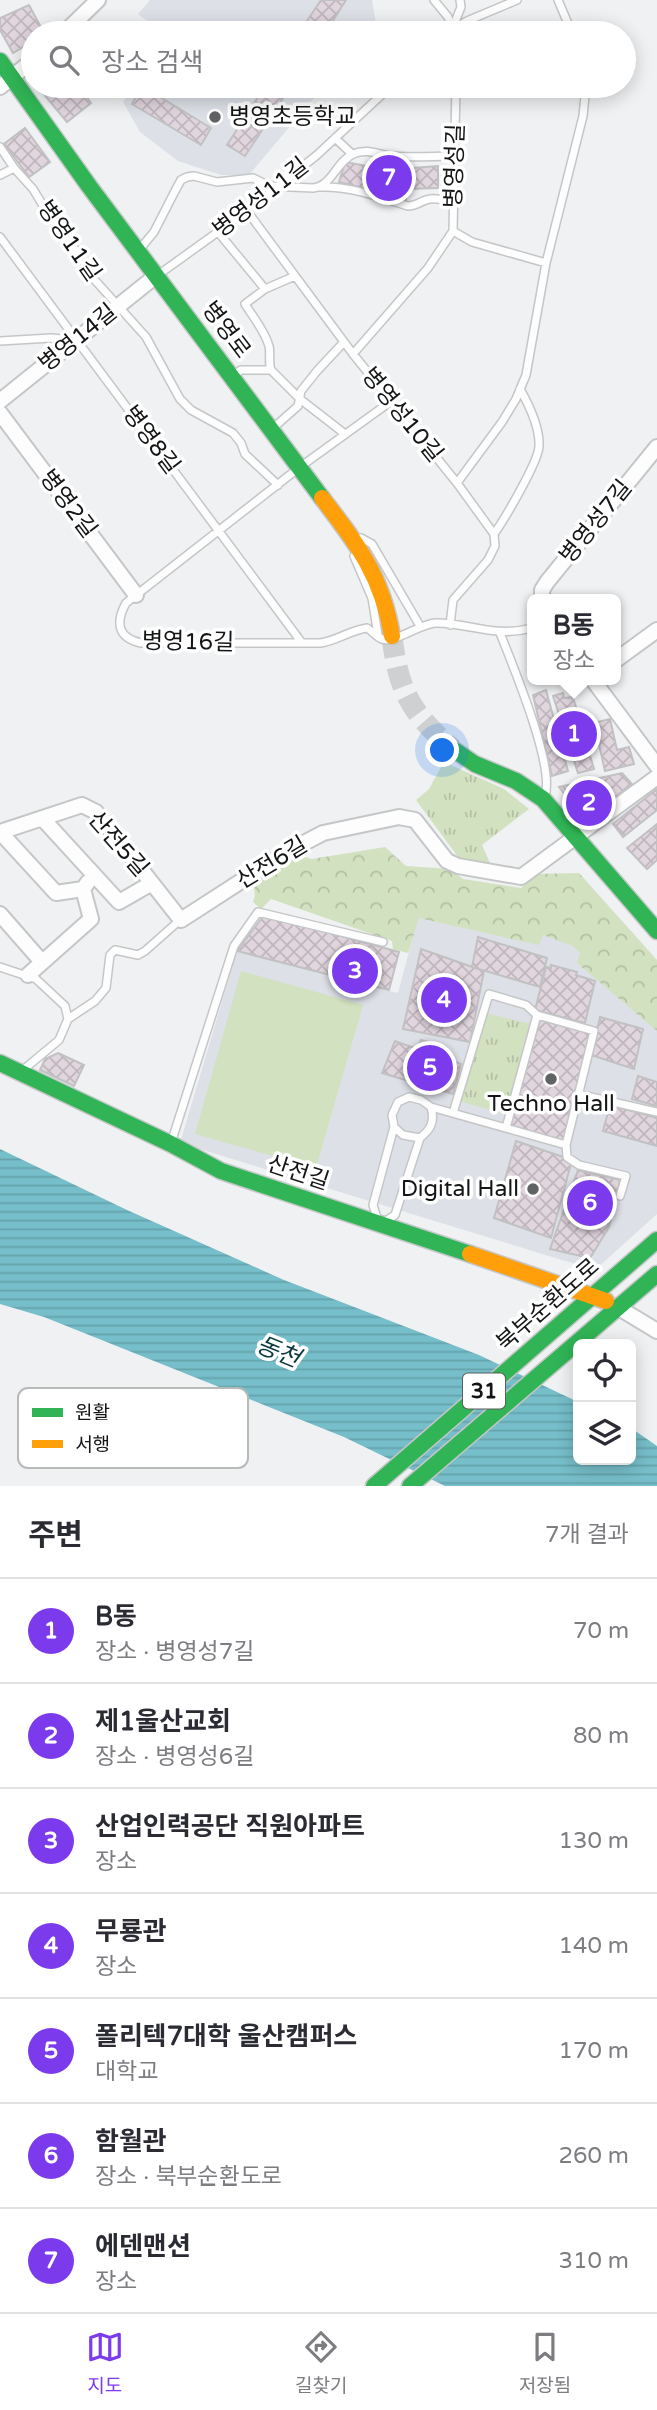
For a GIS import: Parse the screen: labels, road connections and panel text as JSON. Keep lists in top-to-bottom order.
{
  "streets": {
    "street": [
      "병영로",
      "병영14길",
      "병영2길",
      "병영성7길",
      "산전5길",
      "산전6길",
      "산전길",
      "북부순환도로",
      "31"
    ],
    "lane": [
      "병영성길",
      "병영성11길",
      "병영11길",
      "병영성10길",
      "병영8길",
      "병영16길"
    ]
  },
  "crossings": [
    ["병영성11길", "병영로"],
    ["병영성11길", "병영14길"],
    ["병영성11길", "병영성10길"],
    ["병영11길", "병영14길"],
    ["병영11길", "병영16길"],
    ["병영로", "병영14길"],
    ["병영로", "병영16길"],
    ["병영14길", "병영8길"],
    ["병영성10길", "병영16길"],
    ["병영8길", "병영16길"],
    ["병영2길", "병영16길"],
    ["산전5길", "산전6길"],
    ["산전6길", "산전길"],
    ["산전길", "북부순환도로"]
  ],
  "water": ["동천"],
  "places": ["병영초등학교", "Techno Hall", "Digital Hall"],
  "legend": ["원활", "서행"],
  "page": {
    "search": "장소 검색",
    "pins": [
      "7",
      "1",
      "2",
      "3",
      "4",
      "5",
      "6"
    ],
    "popup": ["B동", "장소"],
    "heading": ["주변", "7개 결과"],
    "list": [
      {
        "mark": "1",
        "name": "B동",
        "note": "장소 · 병영성7길",
        "value": "70 m"
      },
      {
        "mark": "2",
        "name": "제1울산교회",
        "note": "장소 · 병영성6길",
        "value": "80 m"
      },
      {
        "mark": "3",
        "name": "산업인력공단 직원아파트",
        "note": "장소",
        "value": "130 m"
      },
      {
        "mark": "4",
        "name": "무룡관",
        "note": "장소",
        "value": "140 m"
      },
      {
        "mark": "5",
        "name": "폴리텍7대학 울산캠퍼스",
        "note": "대학교",
        "value": "170 m"
      },
      {
        "mark": "6",
        "name": "함월관",
        "note": "장소 · 북부순환도로",
        "value": "260 m"
      },
      {
        "mark": "7",
        "name": "에덴맨션",
        "note": "장소",
        "value": "310 m"
      }
    ],
    "nav": ["지도", "길찾기", "저장됨"]
  }
}
